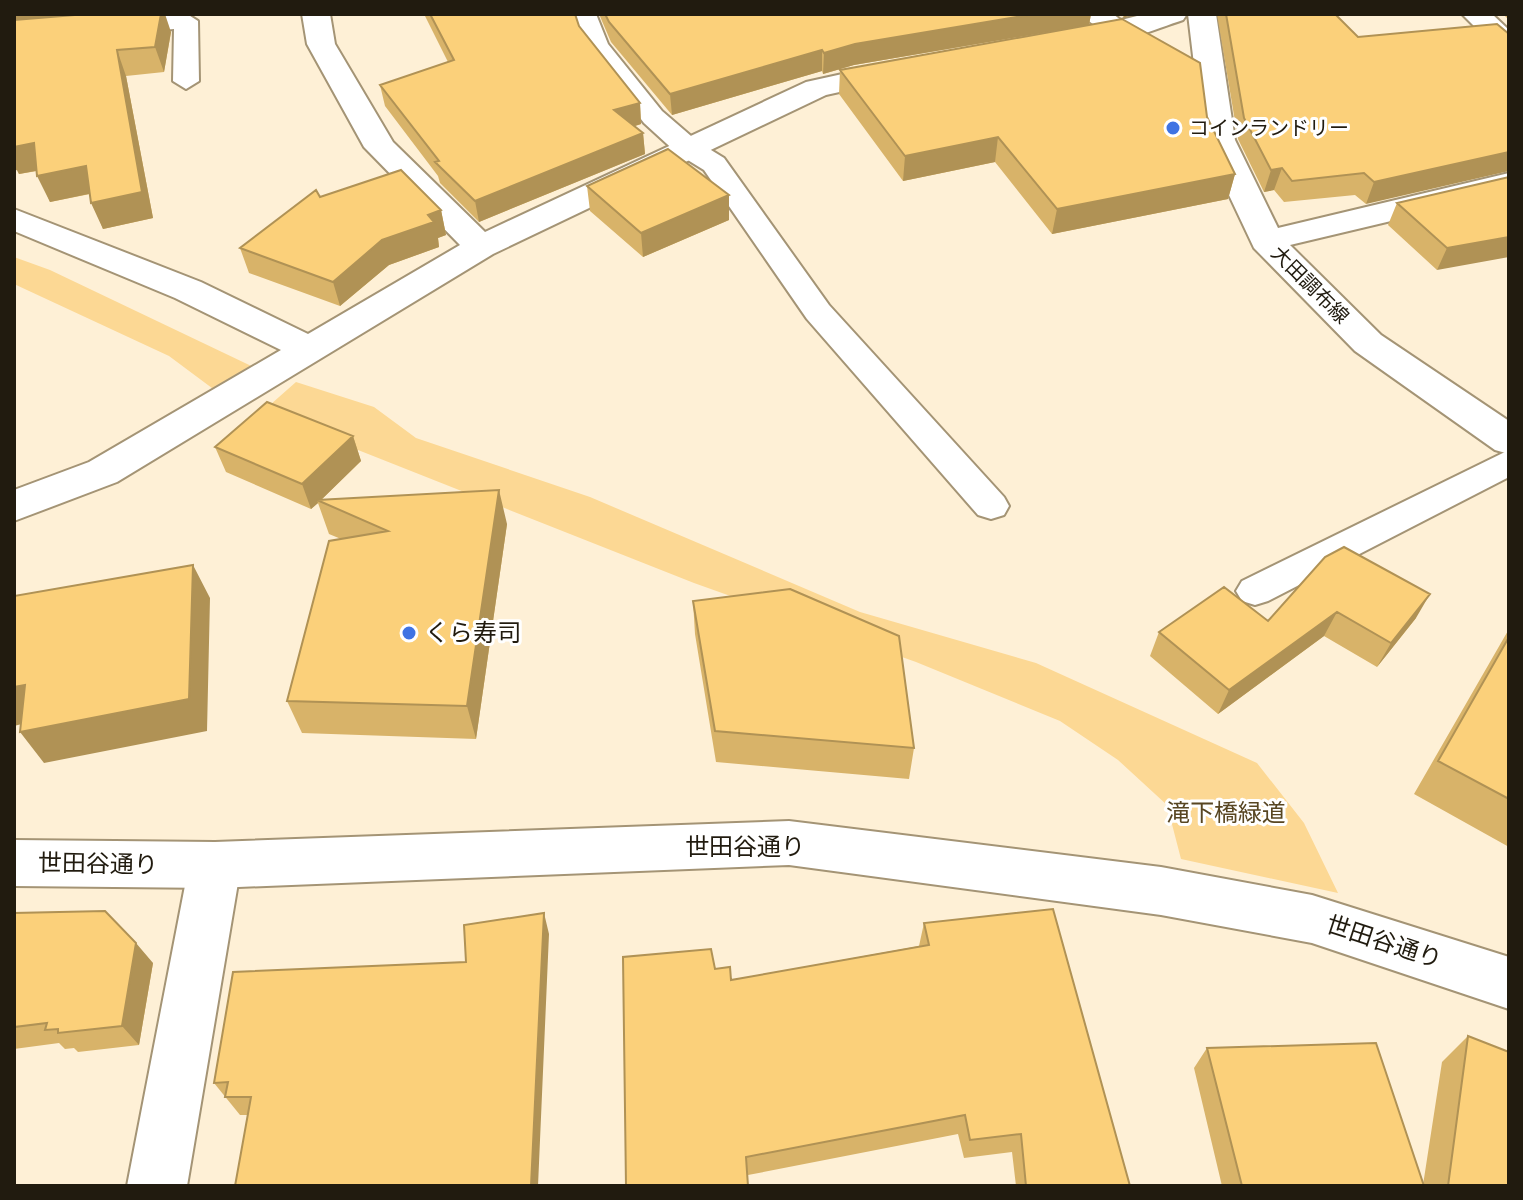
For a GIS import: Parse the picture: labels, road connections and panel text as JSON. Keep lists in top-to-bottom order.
{
  "streets": {
    "street": ["大田調布線", "世田谷通り"]
  },
  "parks": ["滝下橋緑道"],
  "places": ["コインランドリー", "くら寿司"]
}
